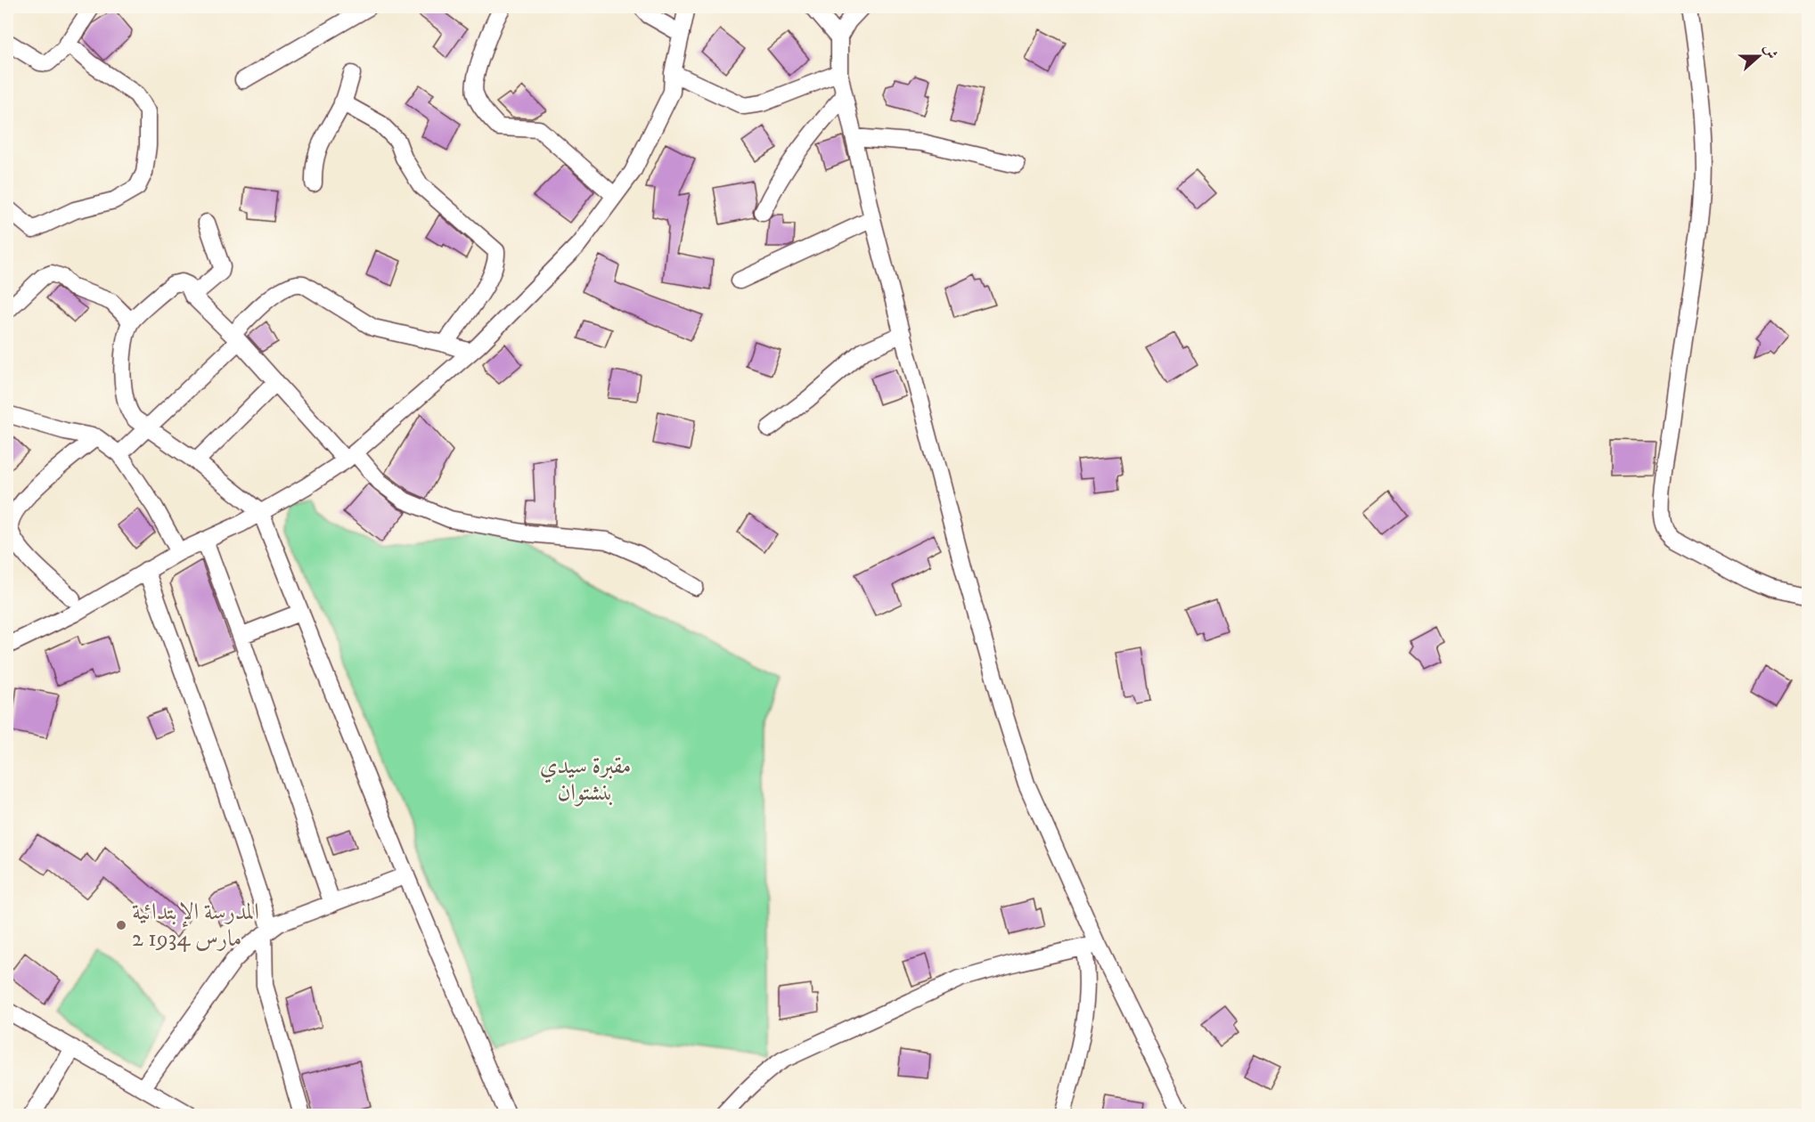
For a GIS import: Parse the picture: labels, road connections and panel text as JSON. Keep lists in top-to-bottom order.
{
  "parks": ["مقبرة سيدي بنشتوان"],
  "places": ["المدرسة الإبتدائية 2 مارس 1934"],
  "north": "right"
}
